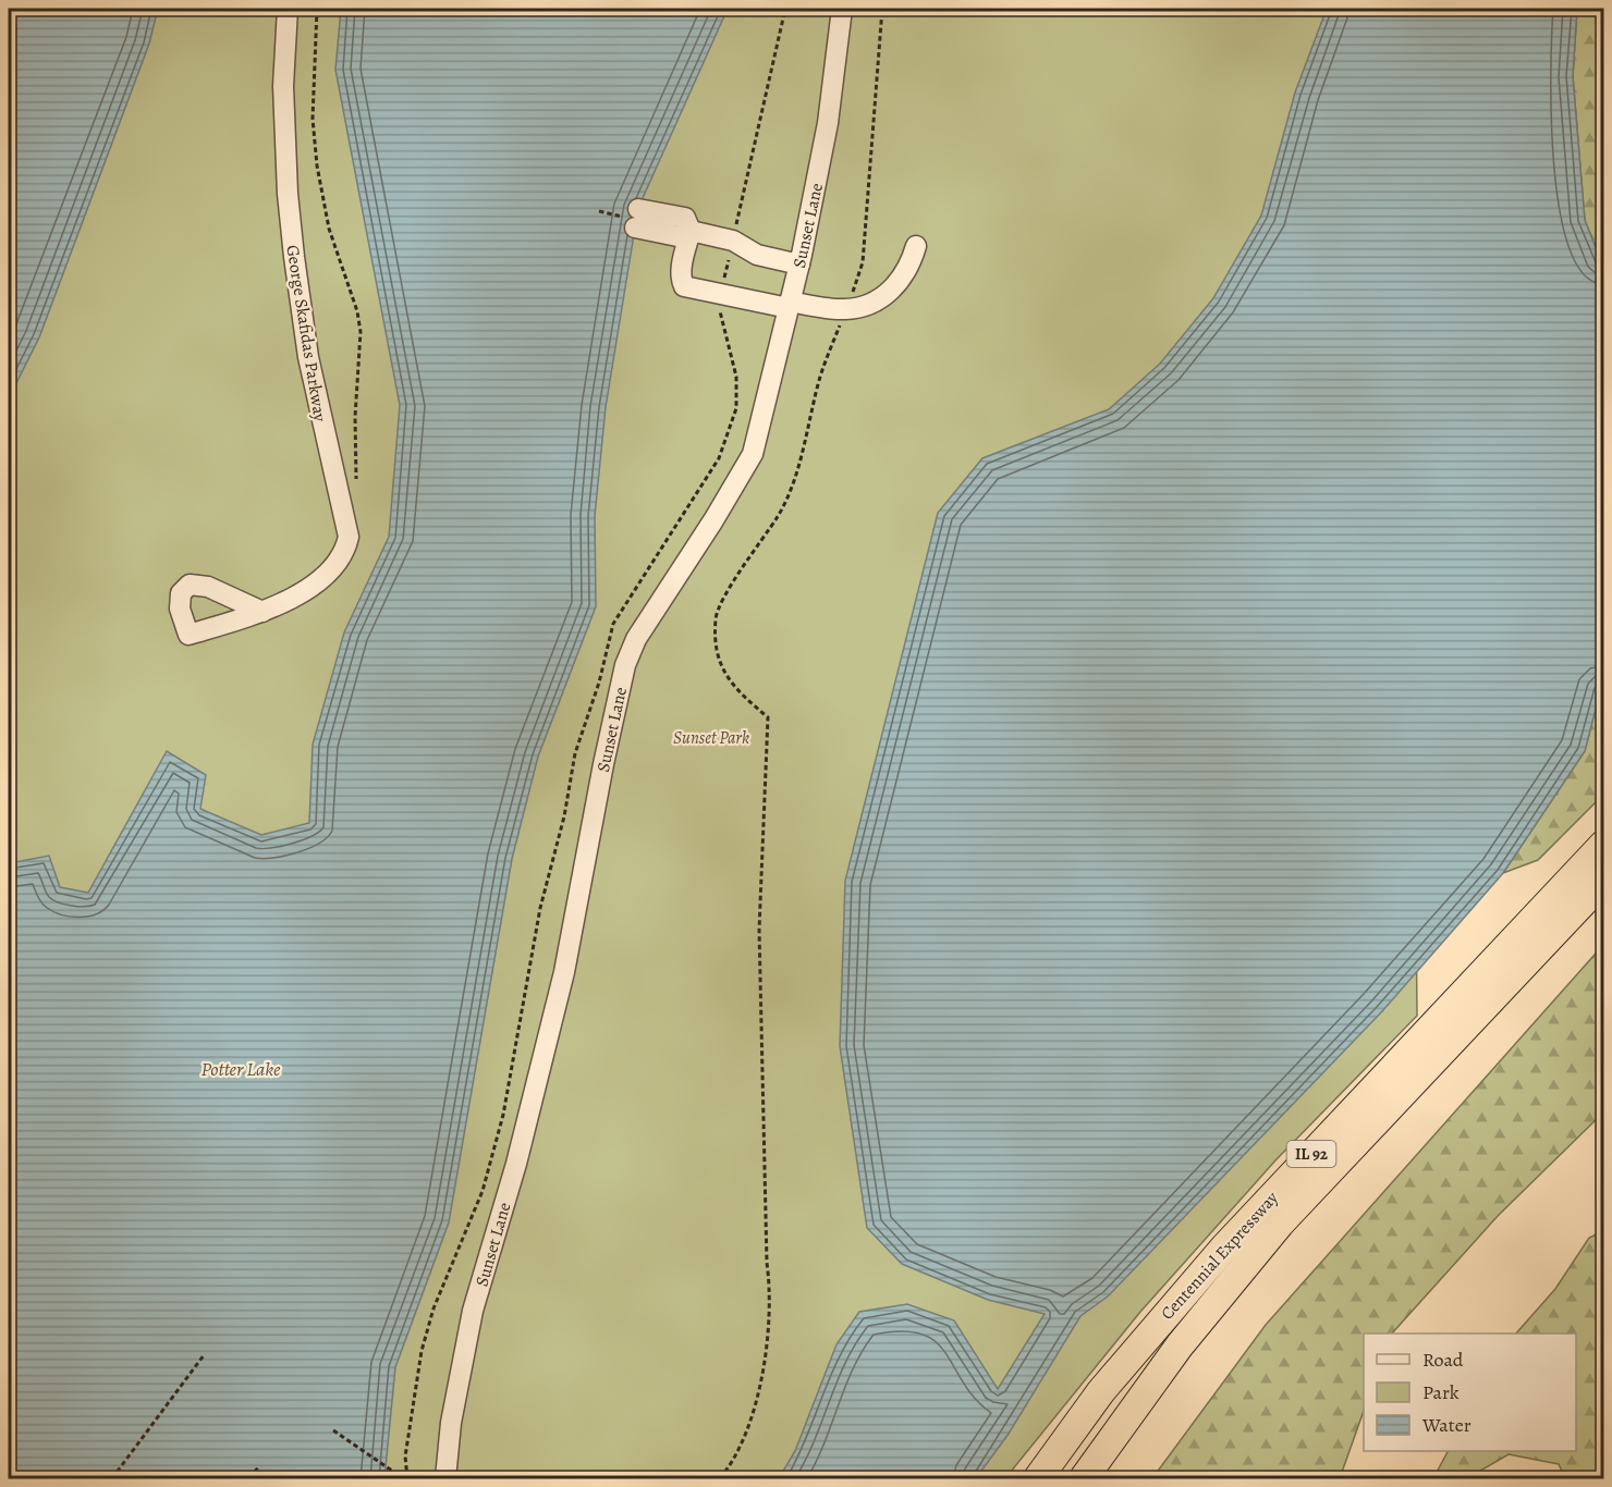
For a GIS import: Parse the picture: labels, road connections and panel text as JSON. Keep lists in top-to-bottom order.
{
  "streets": {
    "highway": ["IL 92", "Centennial Expressway"],
    "lane": ["Sunset Lane", "George Skafidas Parkway"]
  },
  "water": ["Potter Lake"],
  "parks": ["Sunset Park"],
  "legend": ["Road", "Park", "Water"]
}
